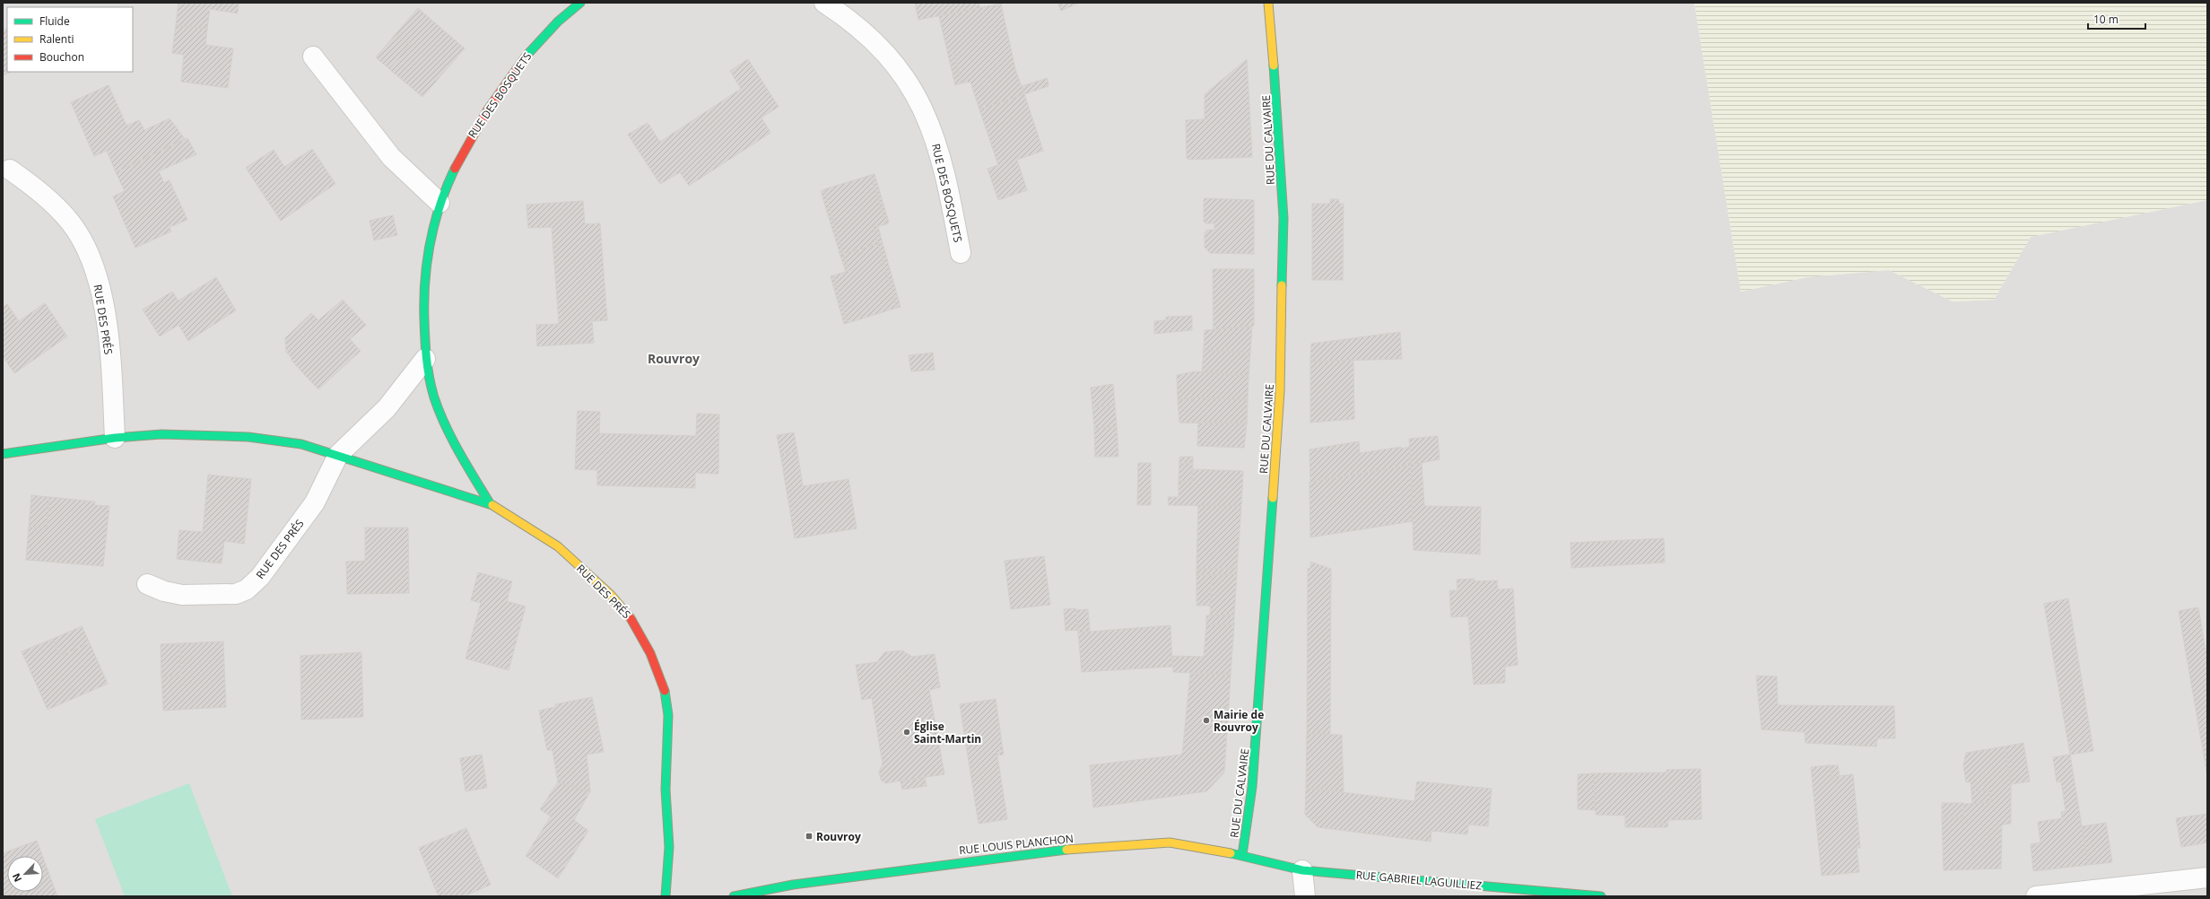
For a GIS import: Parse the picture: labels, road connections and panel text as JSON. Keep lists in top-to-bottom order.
{
  "streets": {
    "street": [
      "RUE DES BOSQUETS",
      "RUE DU CALVAIRE",
      "RUE DES PRÉS",
      "RUE LOUIS PLANCHON",
      "RUE GABRIEL LAGUILLIEZ"
    ]
  },
  "crossings": [
    ["RUE DES BOSQUETS", "RUE DES PRÉS"],
    ["RUE DU CALVAIRE", "RUE LOUIS PLANCHON"],
    ["RUE LOUIS PLANCHON", "RUE GABRIEL LAGUILLIEZ"]
  ],
  "districts": ["Rouvroy"],
  "places": {
    "other": ["Mairie de Rouvroy", "Église Saint-Martin"],
    "transit": ["Rouvroy"]
  },
  "legend": ["Fluide", "Ralenti", "Bouchon"],
  "scale_bar": "10 m",
  "north": "bottom left"
}
